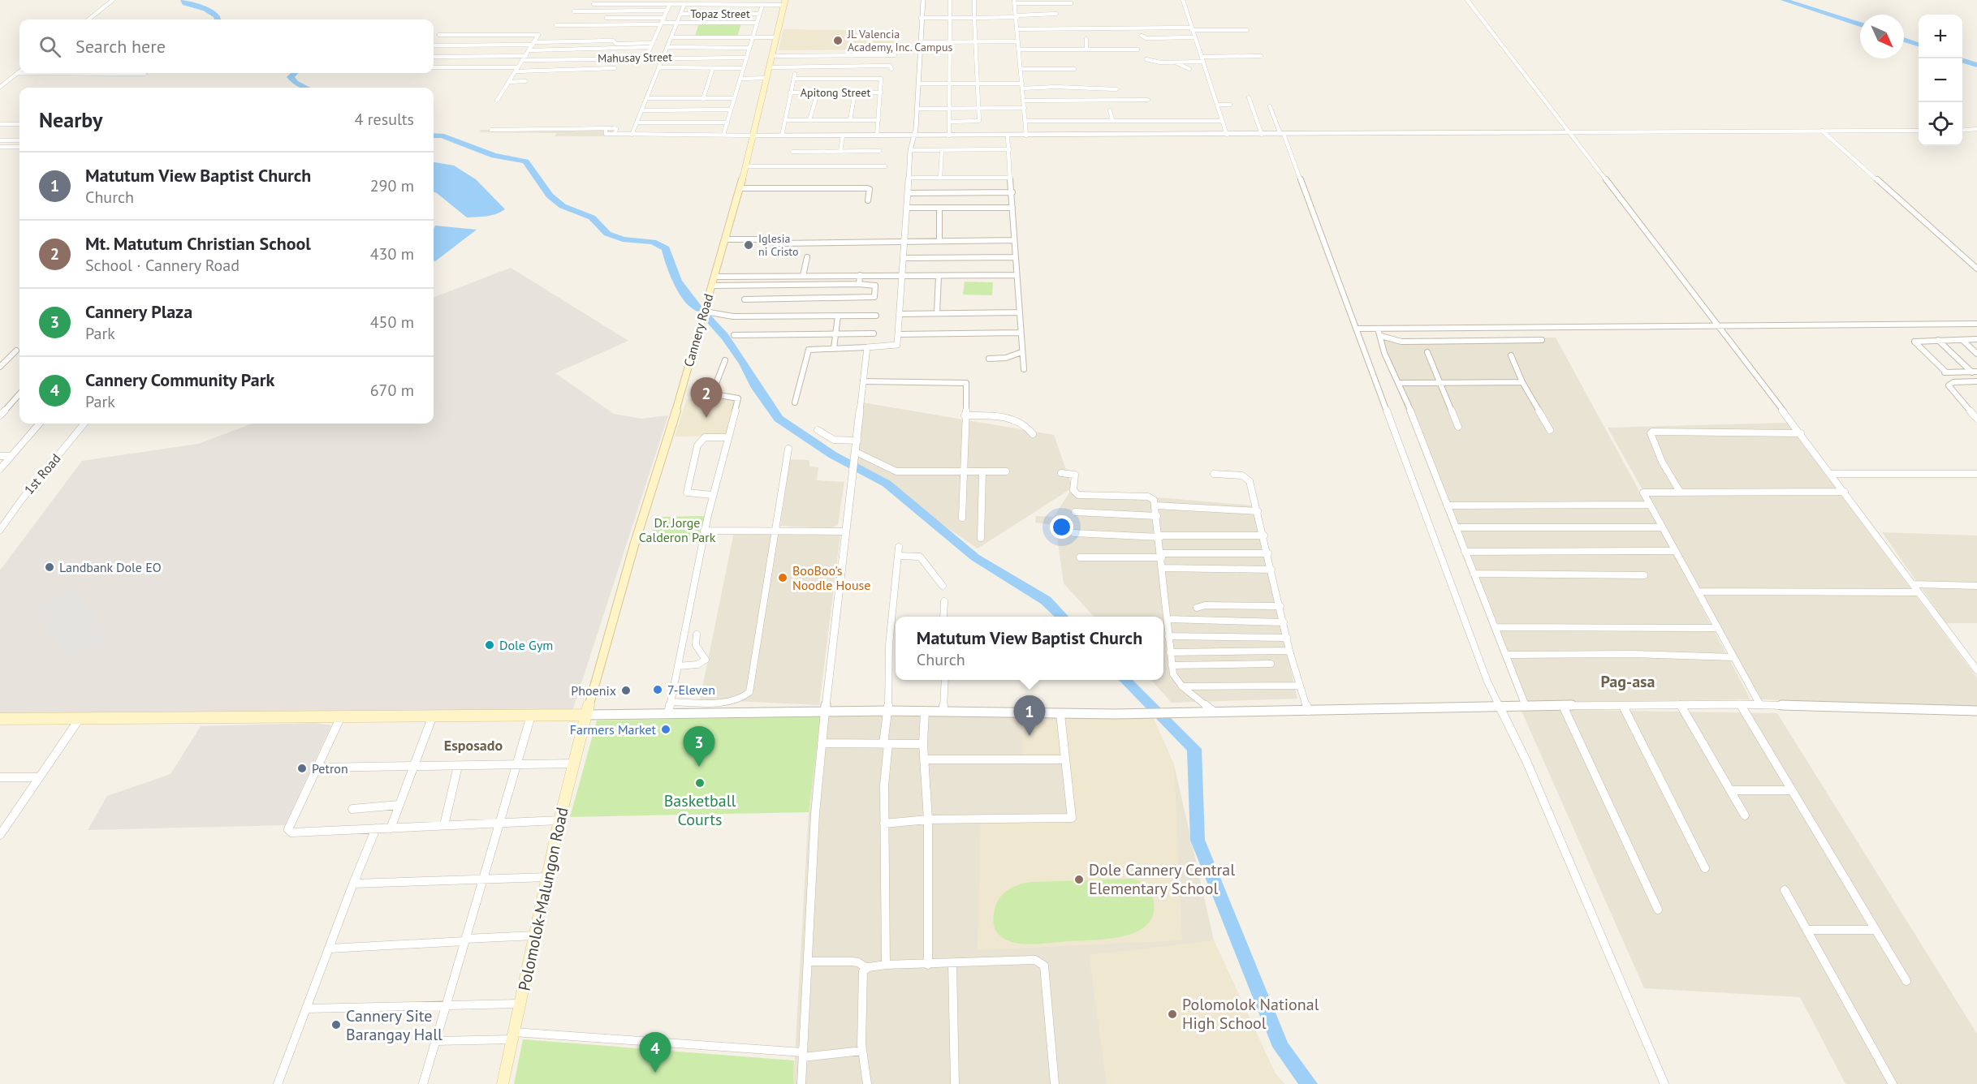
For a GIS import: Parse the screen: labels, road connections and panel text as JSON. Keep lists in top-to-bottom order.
{
  "streets": {
    "main road": ["Cannery Road", "Polomolok-Malungon Road"],
    "street": [
      "Topaz Street",
      "Mahusay Street",
      "Apitong Street",
      "1st Road"
    ]
  },
  "crossings": [
    ["Cannery Road", "Polomolok-Malungon Road"]
  ],
  "districts": ["Pag-asa", "Esposado"],
  "parks": ["Dr. Jorge Calderon Park"],
  "places": [
    "JL Valencia Academy, Inc. Campus",
    "Iglesia ni Cristo",
    "Landbank Dole EO",
    "BooBoo's Noodle House",
    "Dole Gym",
    "7-Eleven",
    "Phoenix",
    "Farmers Market",
    "Petron",
    "Basketball Courts",
    "Dole Cannery Central Elementary School",
    "Polomolok National High School",
    "Cannery Site Barangay Hall"
  ],
  "north": "bottom right",
  "page": {
    "map_buttons": ["+", "−"],
    "search": "Search here",
    "heading": ["Nearby", "4 results"],
    "list": [
      {
        "mark": "1",
        "name": "Matutum View Baptist Church",
        "note": "Church",
        "value": "290 m"
      },
      {
        "mark": "2",
        "name": "Mt. Matutum Christian School",
        "note": "School · Cannery Road",
        "value": "430 m"
      },
      {
        "mark": "3",
        "name": "Cannery Plaza",
        "note": "Park",
        "value": "450 m"
      },
      {
        "mark": "4",
        "name": "Cannery Community Park",
        "note": "Park",
        "value": "670 m"
      }
    ],
    "pins": [
      "2",
      "1",
      "3",
      "4"
    ],
    "popup": ["Matutum View Baptist Church", "Church"]
  }
}
